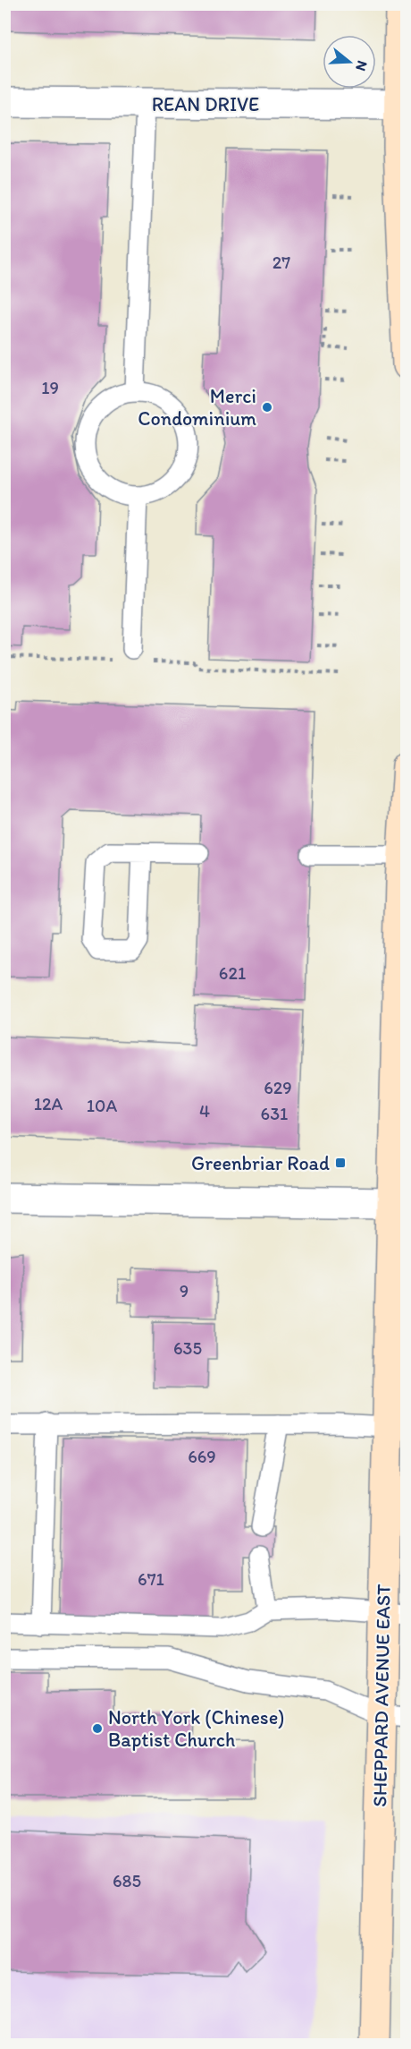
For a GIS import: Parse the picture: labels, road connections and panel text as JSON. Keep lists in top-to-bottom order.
{
  "streets": {
    "main road": ["SHEPPARD AVENUE EAST"],
    "street": ["REAN DRIVE"]
  },
  "places": {
    "other": ["Merci Condominium", "North York (Chinese) Baptist Church"],
    "transit": ["Greenbriar Road"]
  },
  "house_numbers": [
    "27",
    "19",
    "621",
    "629",
    "12A",
    "10A",
    "4",
    "631",
    "9",
    "635",
    "669",
    "671",
    "685"
  ],
  "north": "right"
}
